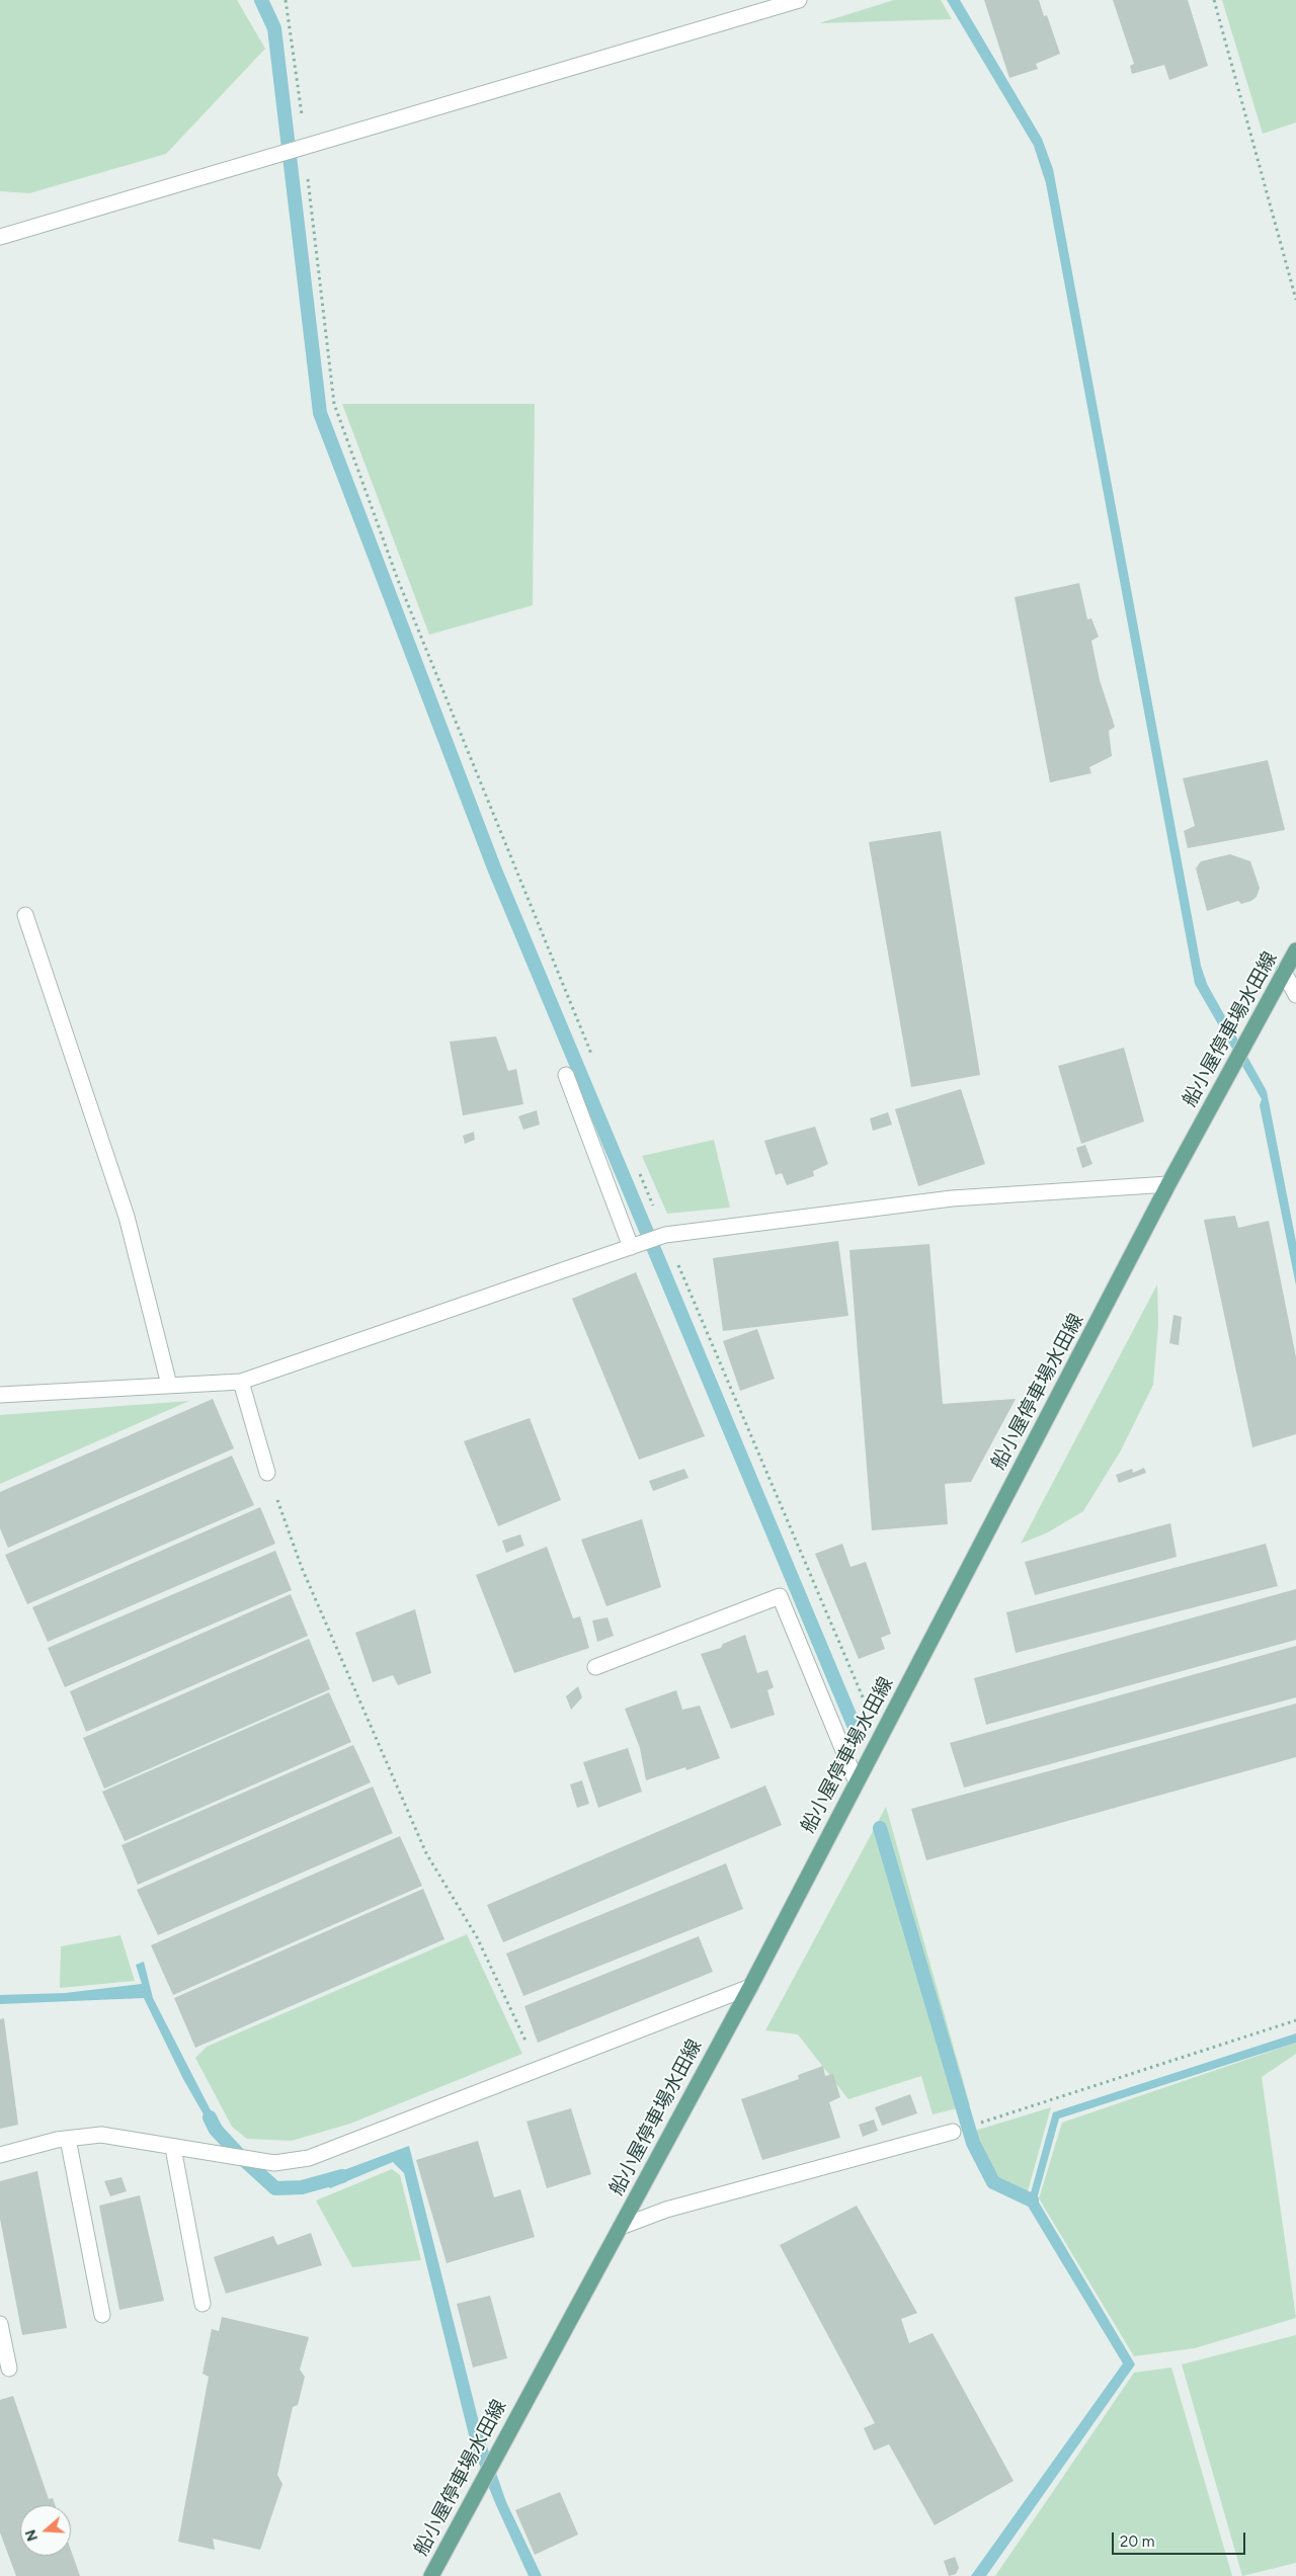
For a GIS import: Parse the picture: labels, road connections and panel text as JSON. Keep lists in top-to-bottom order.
{
  "streets": {
    "main road": ["船小屋停車場水田線"]
  },
  "scale_bar": "20 m",
  "north": "left"
}
